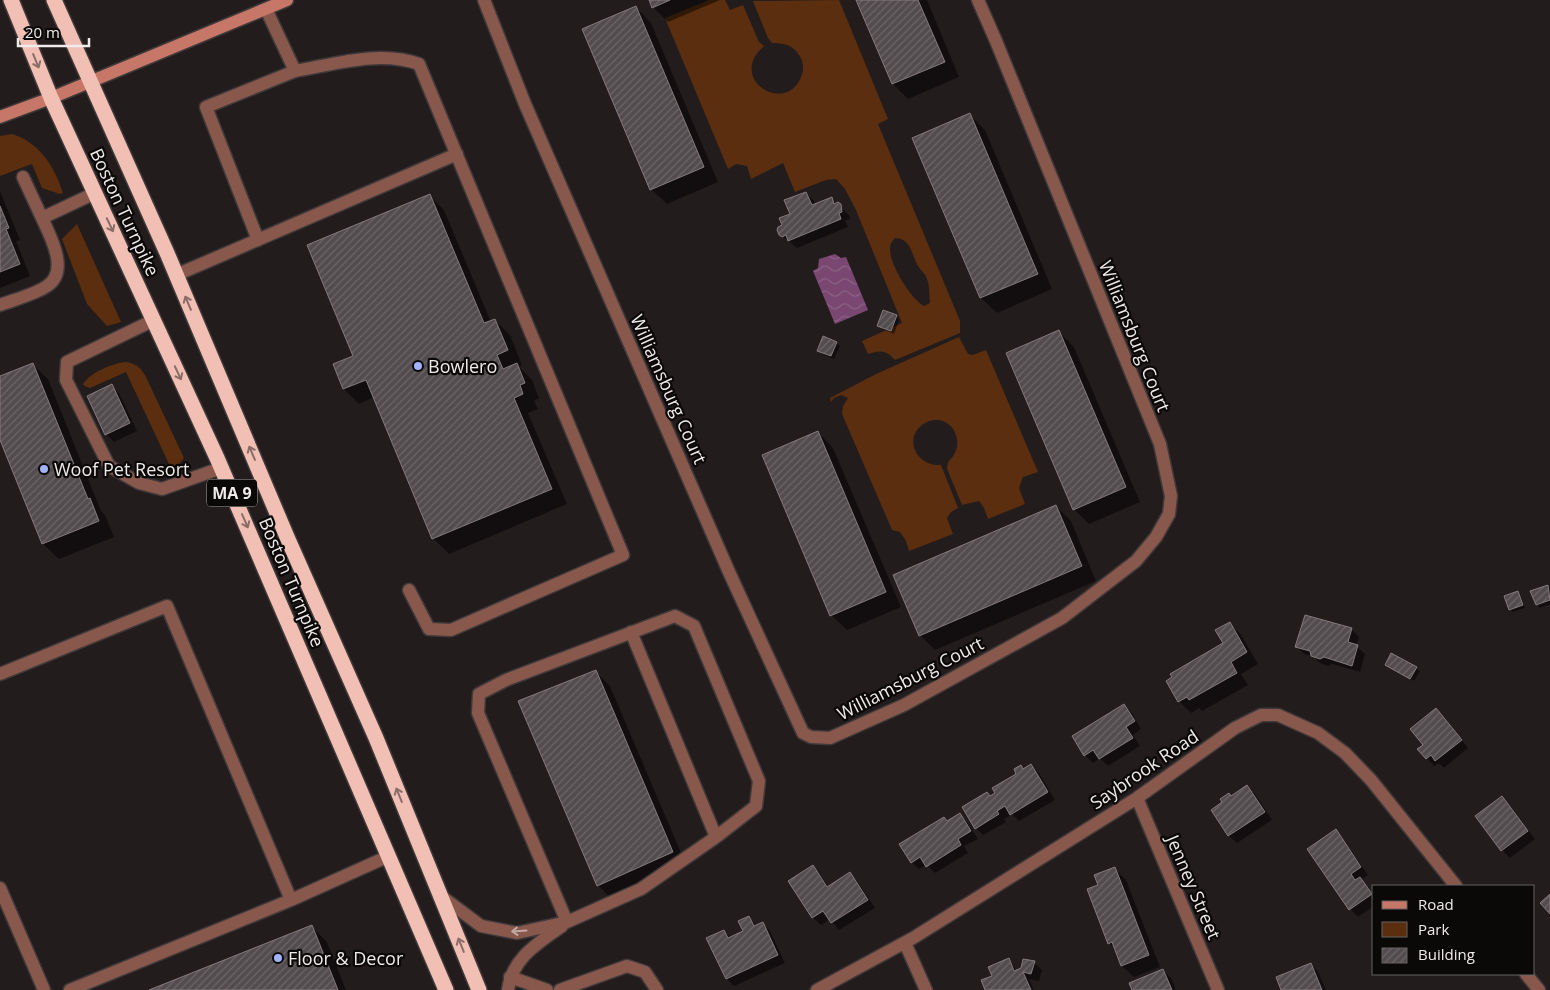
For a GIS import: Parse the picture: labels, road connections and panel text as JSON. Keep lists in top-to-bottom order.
{
  "streets": {
    "highway": ["Boston Turnpike", "MA 9"],
    "street": ["Williamsburg Court", "Saybrook Road", "Jenney Street"]
  },
  "crossings": [
    ["Saybrook Road", "Jenney Street"]
  ],
  "places": ["Bowlero", "Woof Pet Resort", "Floor & Decor"],
  "legend": ["Road", "Park", "Building"],
  "scale_bar": "20 m"
}
